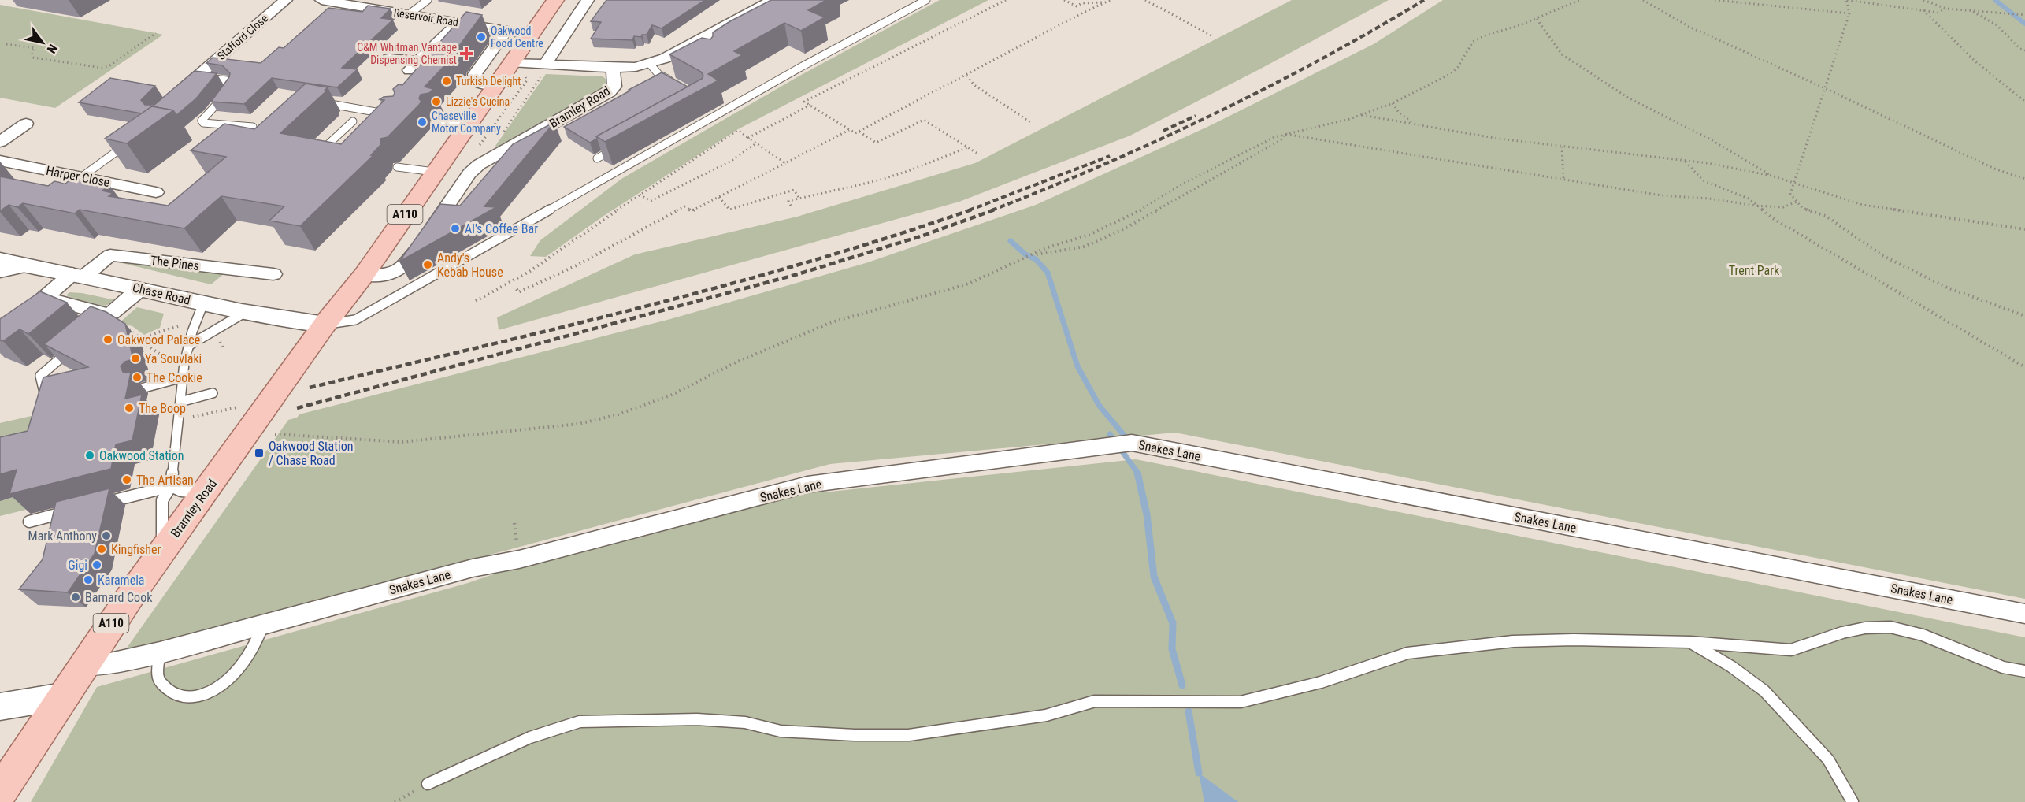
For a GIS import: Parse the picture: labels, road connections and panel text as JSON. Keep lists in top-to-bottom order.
{
  "streets": {
    "main road": ["Bramley Road", "A110"],
    "street": [
      "Reservoir Road",
      "Stafford Close",
      "Harper Close",
      "The Pines",
      "Chase Road",
      "Snakes Lane"
    ]
  },
  "crossings": [
    ["Reservoir Road", "Bramley Road"],
    ["Bramley Road", "Chase Road"],
    ["Bramley Road", "Snakes Lane"],
    ["The Pines", "Chase Road"]
  ],
  "parks": ["Trent Park"],
  "places": {
    "other": [
      "Oakwood Food Centre",
      "Turkish Delight",
      "Lizzie's Cucina",
      "Chaseville Motor Company",
      "Al's Coffee Bar",
      "Andy's Kebab House",
      "Oakwood Palace",
      "Ya Souvlaki",
      "The Cookie",
      "The Boop",
      "Oakwood Station",
      "The Artisan",
      "Mark Anthony",
      "Kingfisher",
      "Gigi",
      "Karamela",
      "Barnard Cook"
    ],
    "health": ["C&M Whitman Vantage Dispensing Chemist"],
    "transit": ["Oakwood Station / Chase Road"]
  },
  "north": "bottom right"
}
